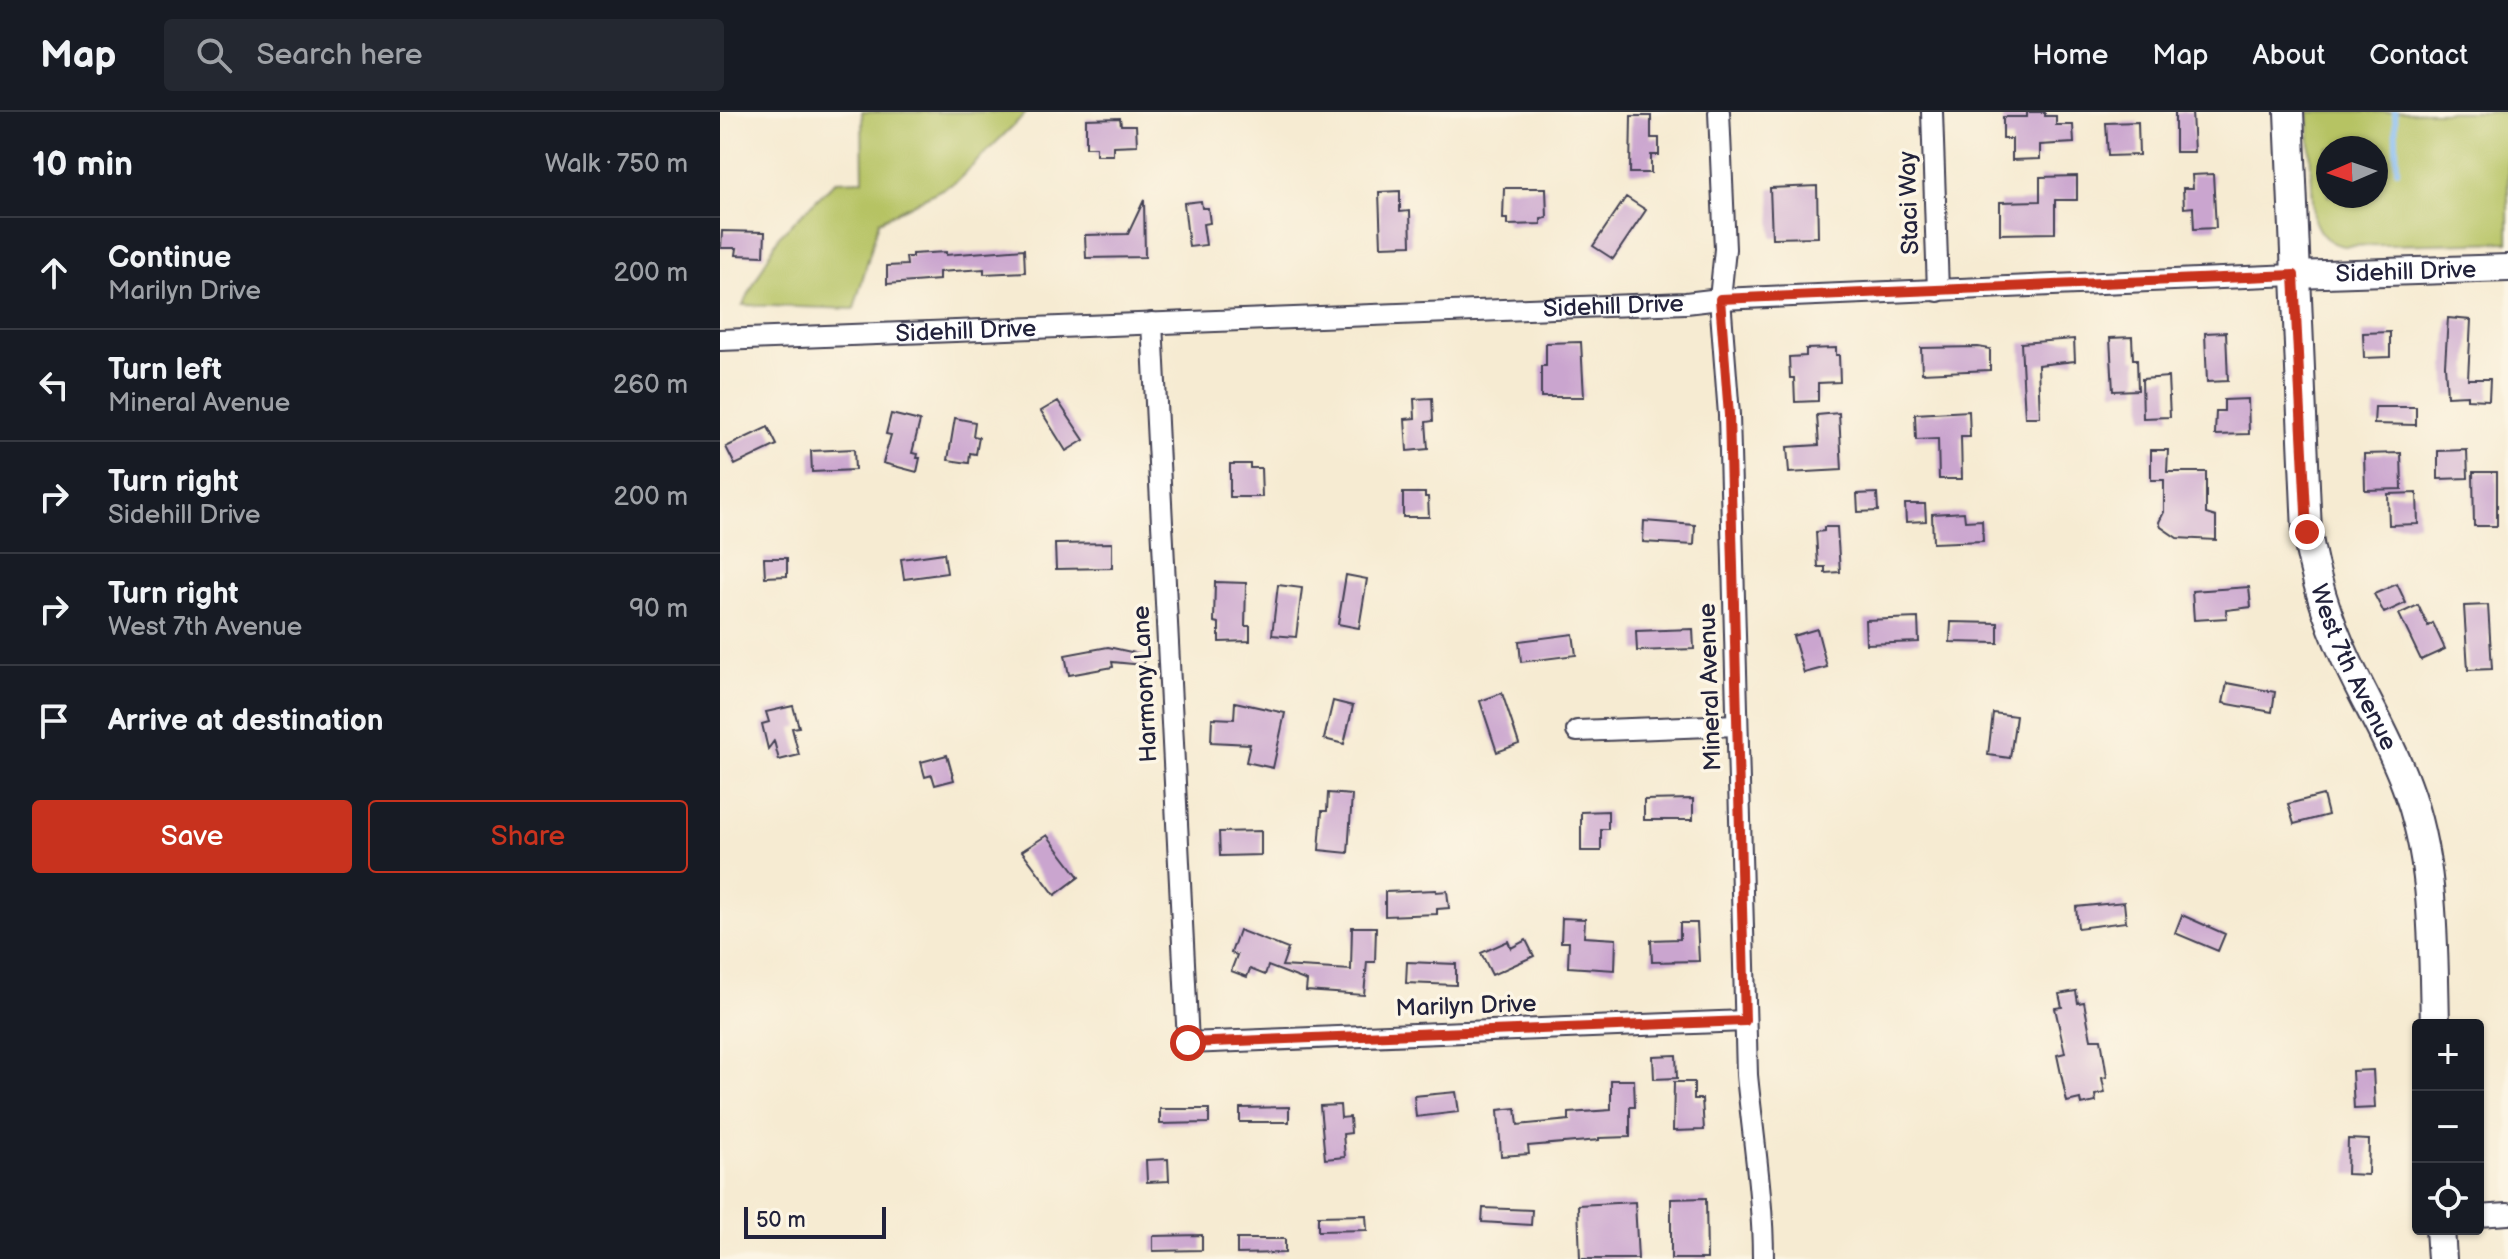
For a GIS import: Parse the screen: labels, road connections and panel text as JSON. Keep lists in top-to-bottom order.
{
  "streets": {
    "main road": ["West 7th Avenue"],
    "street": [
      "Staci Way",
      "Sidehill Drive",
      "Harmony Lane",
      "Mineral Avenue",
      "Marilyn Drive"
    ]
  },
  "crossings": [
    ["Staci Way", "Sidehill Drive"],
    ["Sidehill Drive", "West 7th Avenue"],
    ["Sidehill Drive", "Harmony Lane"],
    ["Sidehill Drive", "Mineral Avenue"],
    ["Harmony Lane", "Marilyn Drive"],
    ["Mineral Avenue", "Marilyn Drive"]
  ],
  "scale_bar": "50 m",
  "north": "left",
  "page": {
    "header": "Map",
    "search": "Search here",
    "nav": [
      "Home",
      "Map",
      "About",
      "Contact"
    ],
    "heading": ["10 min", "Walk · 750 m"],
    "list": [
      ["Continue", "Marilyn Drive", "200 m"],
      ["Turn left", "Mineral Avenue", "260 m"],
      ["Turn right", "Sidehill Drive", "200 m"],
      ["Turn right", "West 7th Avenue", "90 m"],
      "Arrive at destination"
    ],
    "buttons": ["Save", "Share"],
    "map_buttons": ["+", "−"],
    "scale": "50 m"
  }
}
